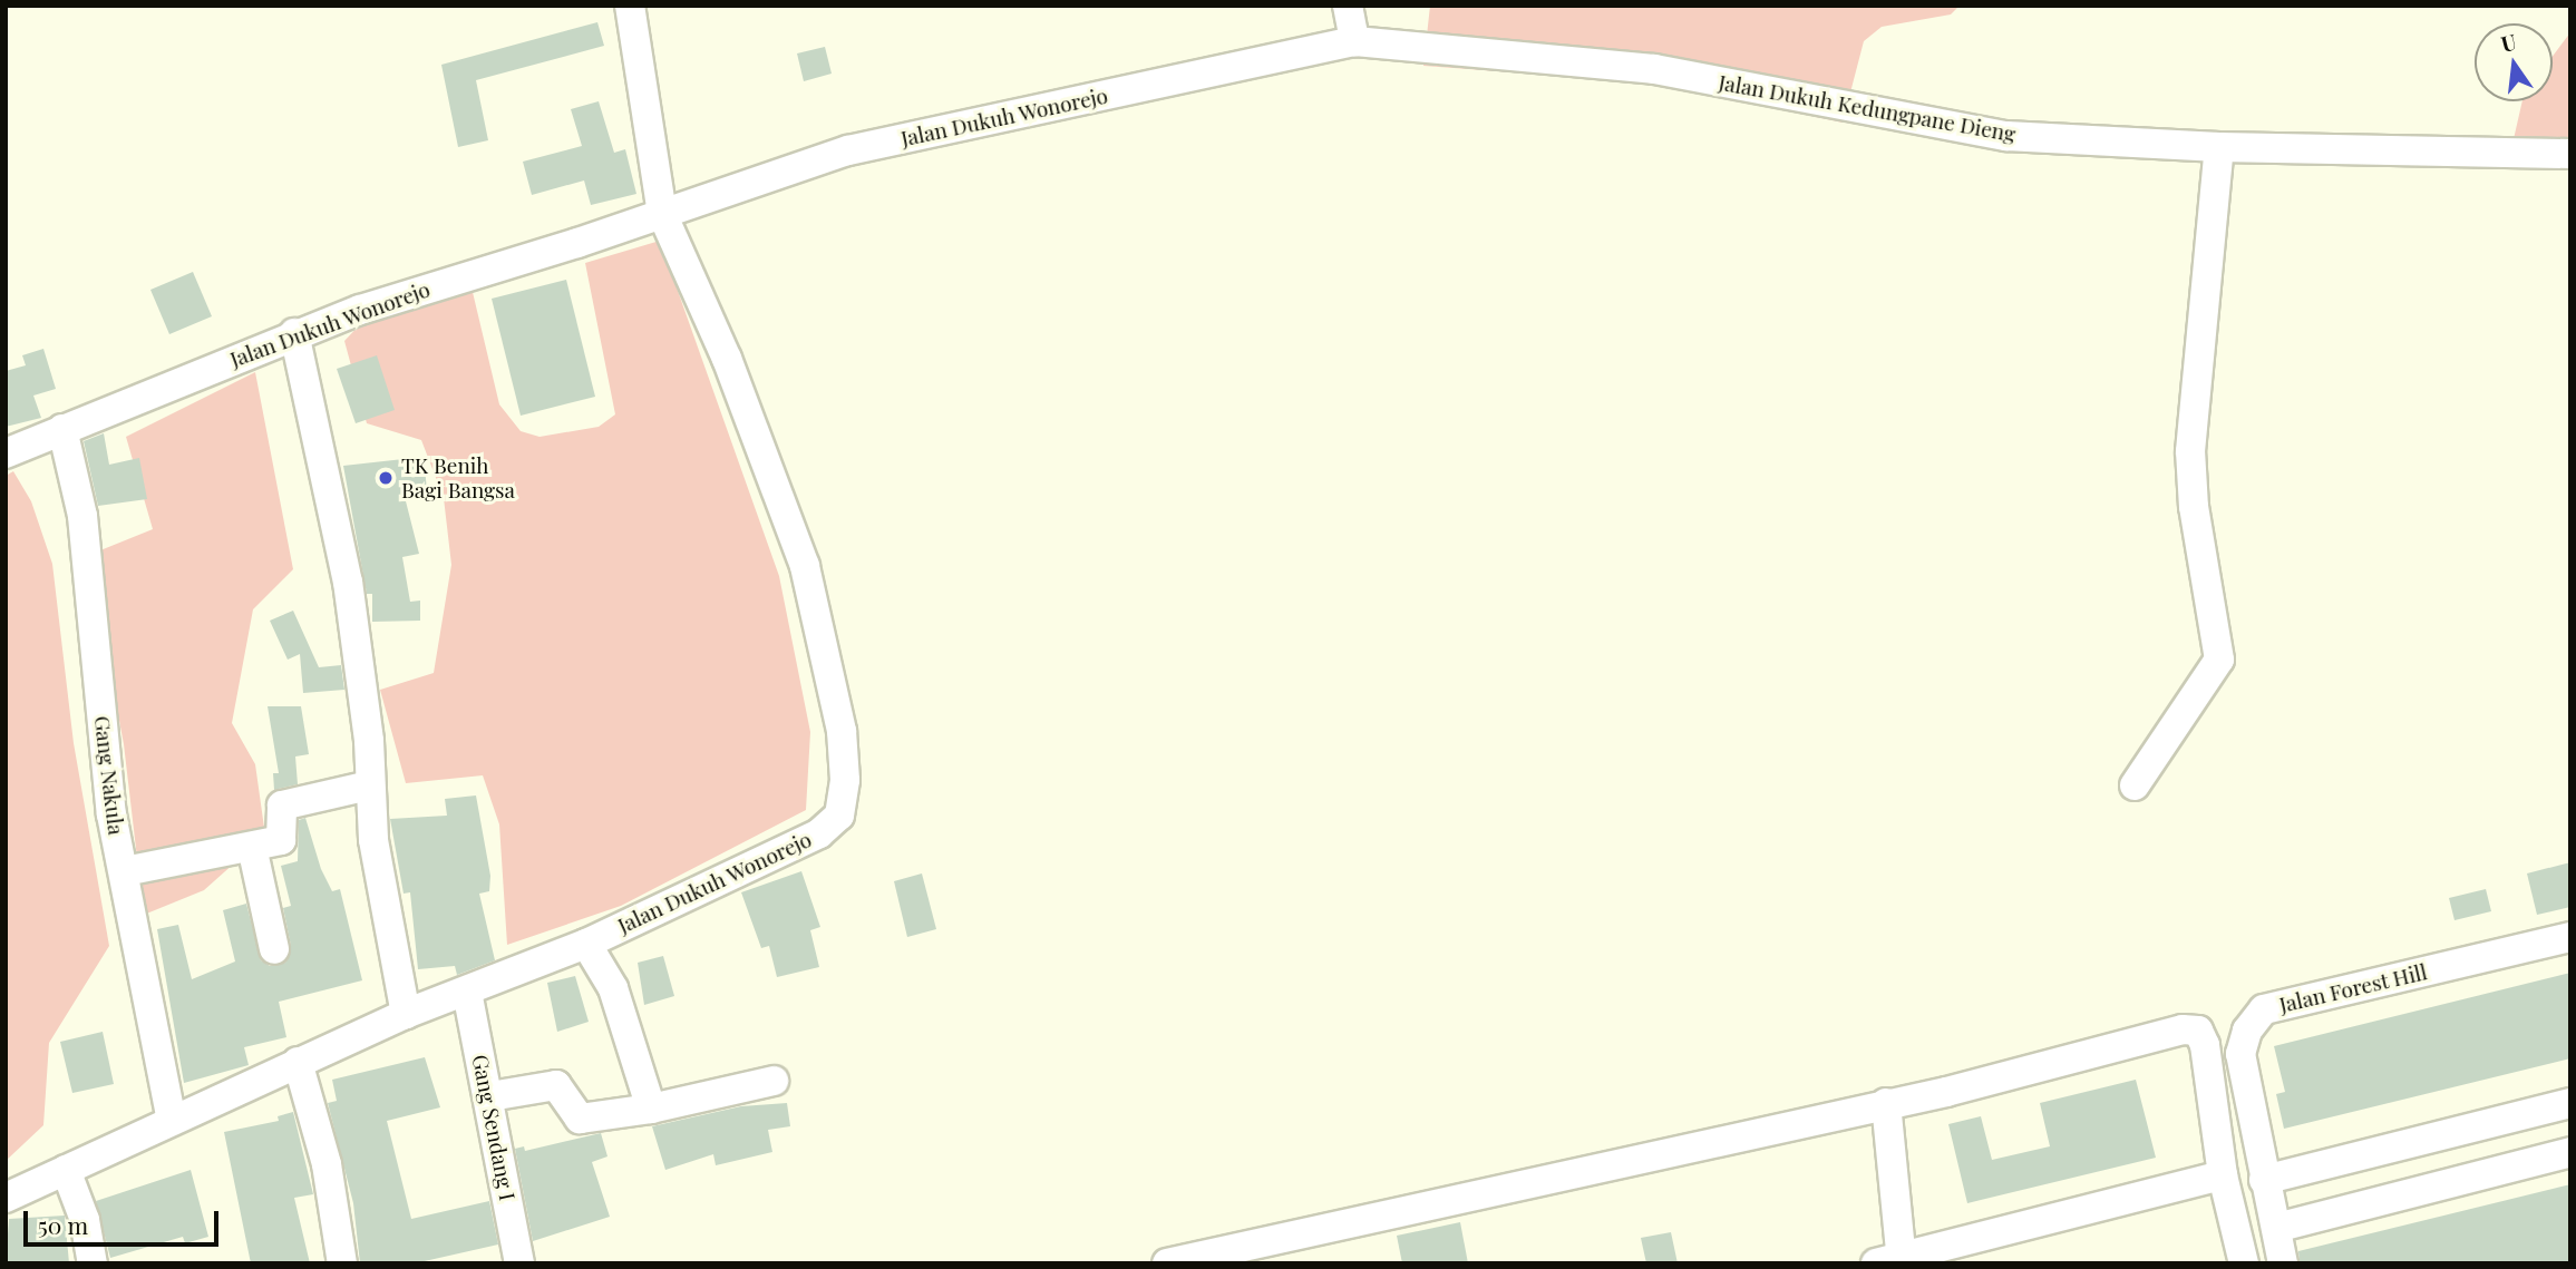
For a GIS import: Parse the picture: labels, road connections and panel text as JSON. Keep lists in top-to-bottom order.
{
  "streets": {
    "street": [
      "Jalan Dukuh Kedungpane Dieng",
      "Jalan Dukuh Wonorejo",
      "Gang Nakula",
      "Jalan Forest Hill",
      "Gang Sendang I"
    ]
  },
  "crossings": [
    ["Jalan Dukuh Kedungpane Dieng", "Jalan Dukuh Wonorejo"],
    ["Jalan Dukuh Wonorejo", "Gang Nakula"],
    ["Jalan Dukuh Wonorejo", "Gang Sendang I"]
  ],
  "places": ["TK Benih Bagi Bangsa"],
  "scale_bar": "50 m",
  "north": "top"
}
